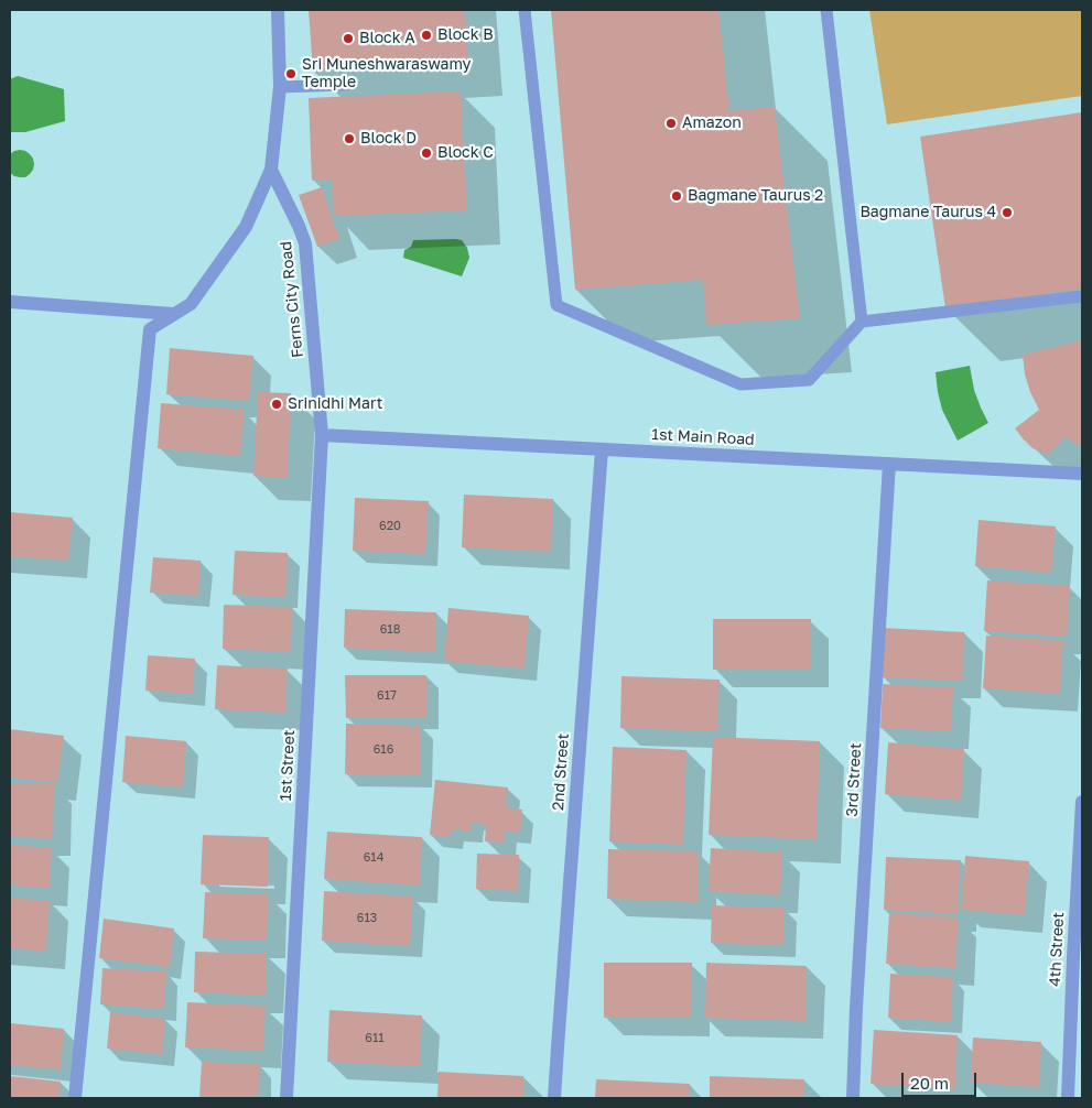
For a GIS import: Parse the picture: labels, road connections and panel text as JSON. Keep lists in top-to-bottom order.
{
  "streets": {
    "street": [
      "Ferns City Road",
      "1st Main Road",
      "1st Street",
      "2nd Street",
      "3rd Street",
      "4th Street"
    ]
  },
  "crossings": [
    ["Ferns City Road", "1st Main Road"],
    ["Ferns City Road", "1st Street"],
    ["1st Main Road", "1st Street"],
    ["1st Main Road", "2nd Street"],
    ["1st Main Road", "3rd Street"]
  ],
  "places": [
    "Block B",
    "Block A",
    "Sri Muneshwaraswamy Temple",
    "Amazon",
    "Block D",
    "Block C",
    "Bagmane Taurus 2",
    "Bagmane Taurus 4",
    "Srinidhi Mart"
  ],
  "house_numbers": [
    "620",
    "618",
    "617",
    "616",
    "614",
    "613",
    "611"
  ],
  "scale_bar": "20 m"
}
